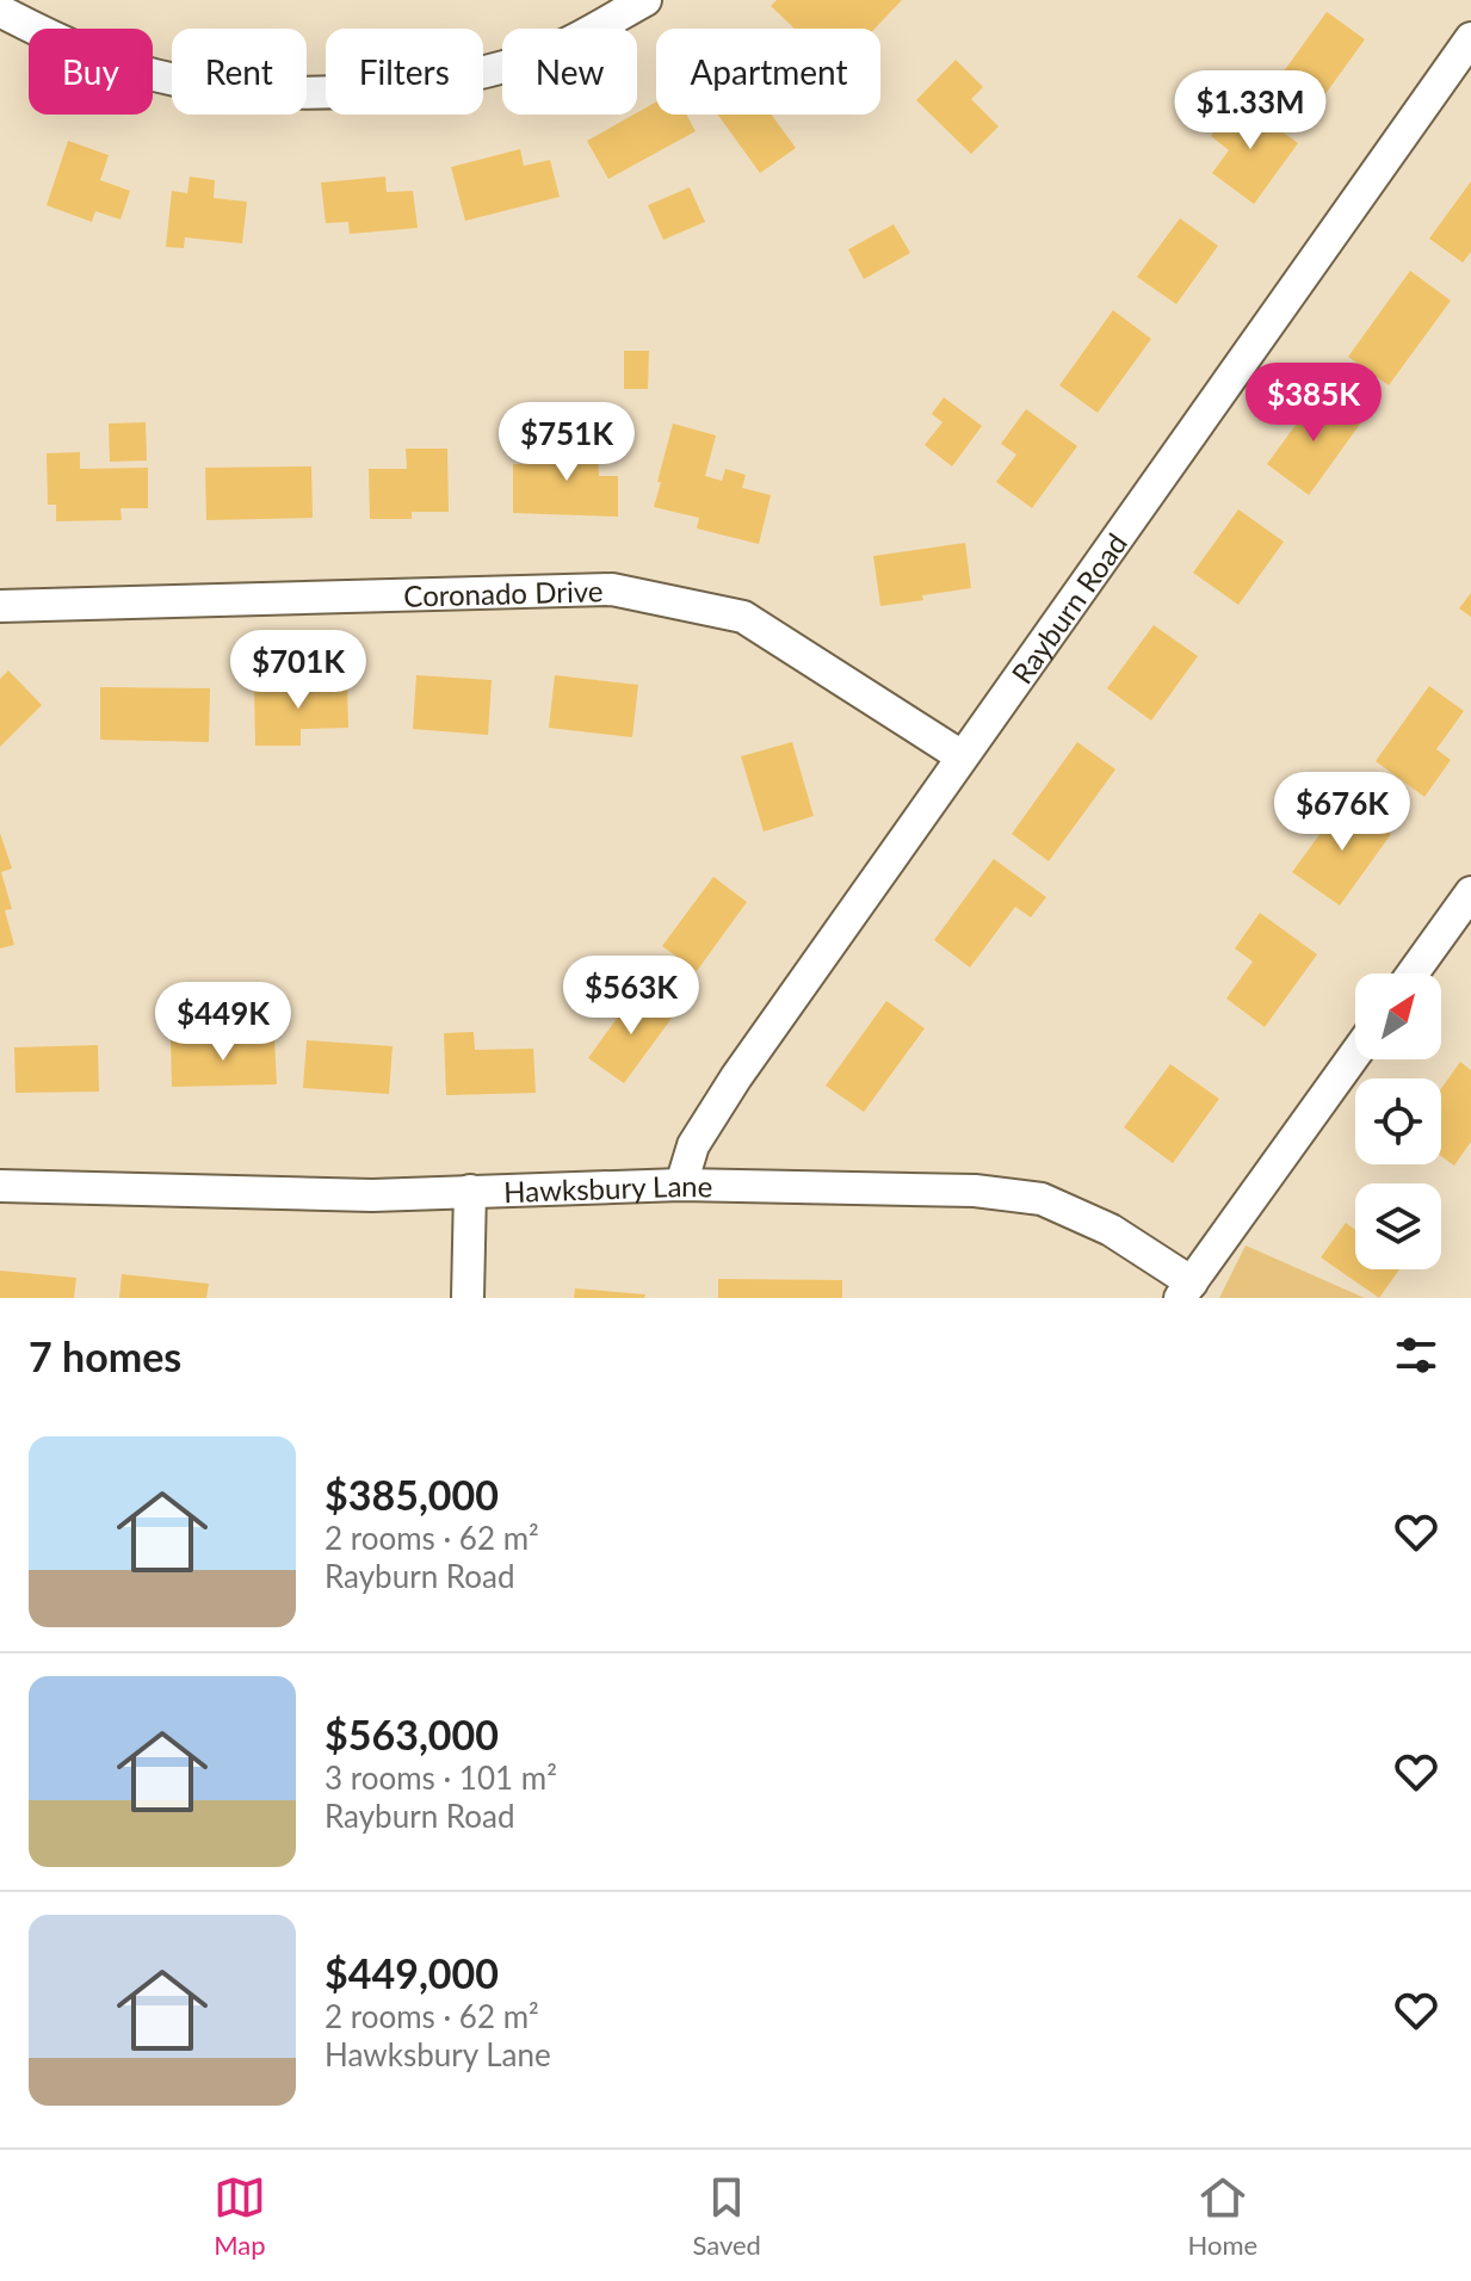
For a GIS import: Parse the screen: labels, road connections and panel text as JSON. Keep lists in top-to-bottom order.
{
  "streets": {
    "street": ["Coronado Drive", "Rayburn Road", "Hawksbury Lane"]
  },
  "crossings": [
    ["Coronado Drive", "Rayburn Road"],
    ["Rayburn Road", "Hawksbury Lane"]
  ],
  "north": "top right",
  "page": {
    "chip": [
      "Buy",
      "Rent",
      "Filters",
      "New",
      "Apartment"
    ],
    "price": [
      "$1.33M",
      "$385K",
      "$751K",
      "$701K",
      "$676K",
      "$563K",
      "$449K"
    ],
    "heading": "7 homes",
    "list": [
      {
        "name": "$385,000",
        "note": "2 rooms · 62 m² · Rayburn Road"
      },
      {
        "name": "$563,000",
        "note": "3 rooms · 101 m² · Rayburn Road"
      },
      {
        "name": "$449,000",
        "note": "2 rooms · 62 m² · Hawksbury Lane"
      }
    ],
    "tabs": ["Map", "Saved", "Home"]
  }
}
